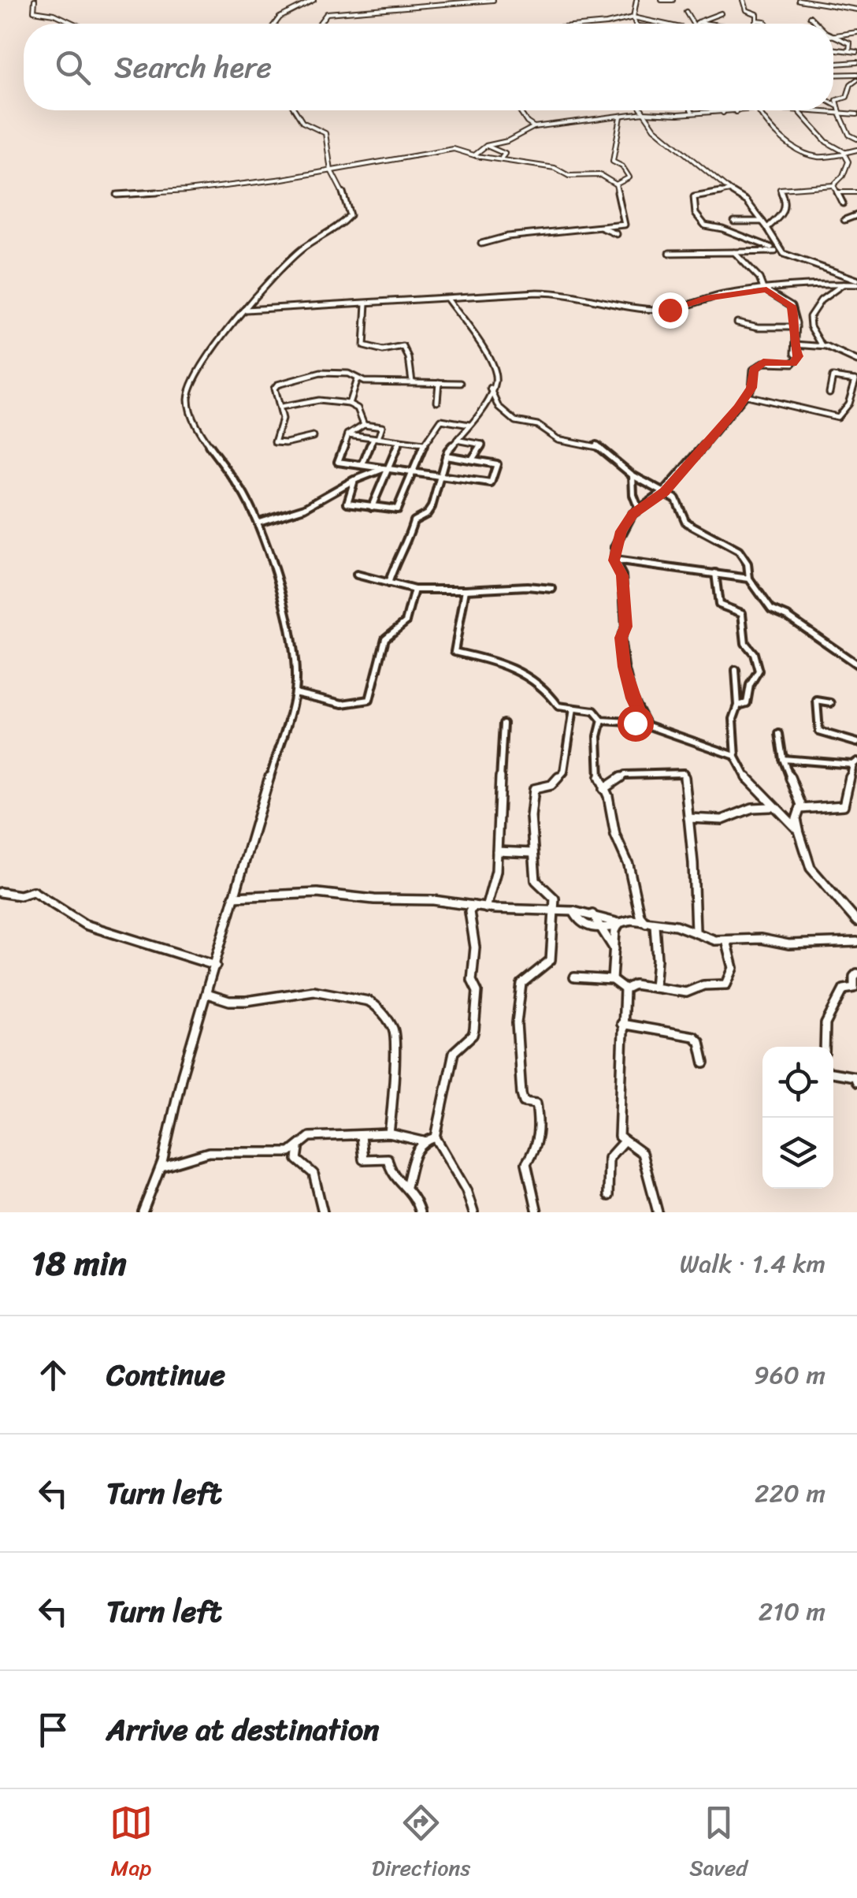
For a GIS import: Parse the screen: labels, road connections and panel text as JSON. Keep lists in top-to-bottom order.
{
  "page": {
    "search": "Search here",
    "heading": ["18 min", "Walk · 1.4 km"],
    "list": [
      ["Continue", "960 m"],
      ["Turn left", "220 m"],
      ["Turn left", "210 m"],
      "Arrive at destination"
    ],
    "nav": ["Map", "Directions", "Saved"]
  }
}
